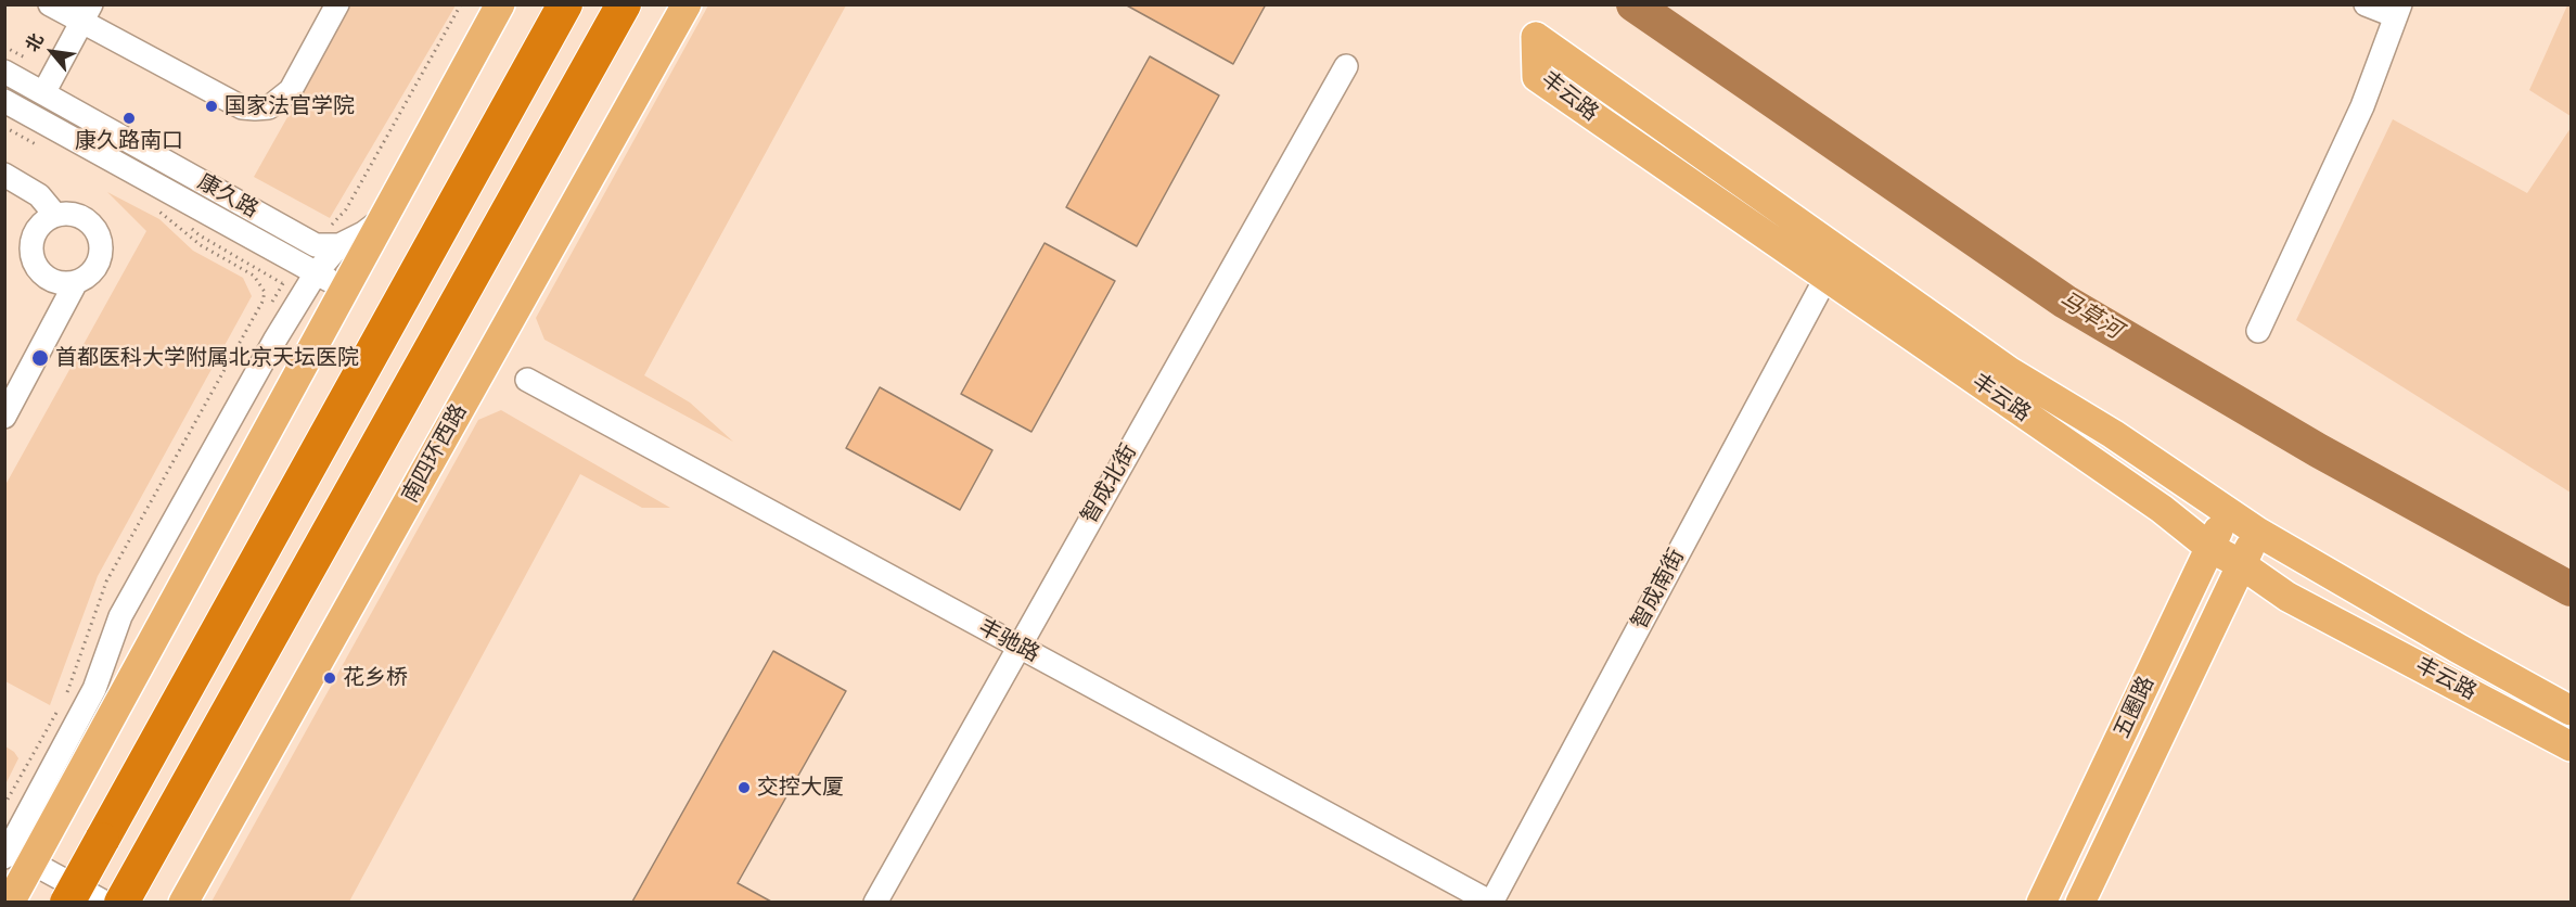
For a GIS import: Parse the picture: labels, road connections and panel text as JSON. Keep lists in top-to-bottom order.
{
  "streets": {
    "main road": ["丰云路", "南四环西路", "五圈路"],
    "street": [
      "康久路",
      "智成北街",
      "智成南街",
      "丰驰路"
    ]
  },
  "crossings": [
    ["丰云路", "智成南街"],
    ["丰云路", "五圈路"],
    ["智成北街", "丰驰路"],
    ["智成南街", "丰驰路"]
  ],
  "water": ["马草河"],
  "places": [
    "国家法官学院",
    "康久路南口",
    "首都医科大学附属北京天坛医院",
    "花乡桥",
    "交控大厦"
  ],
  "north": "top left"
}
